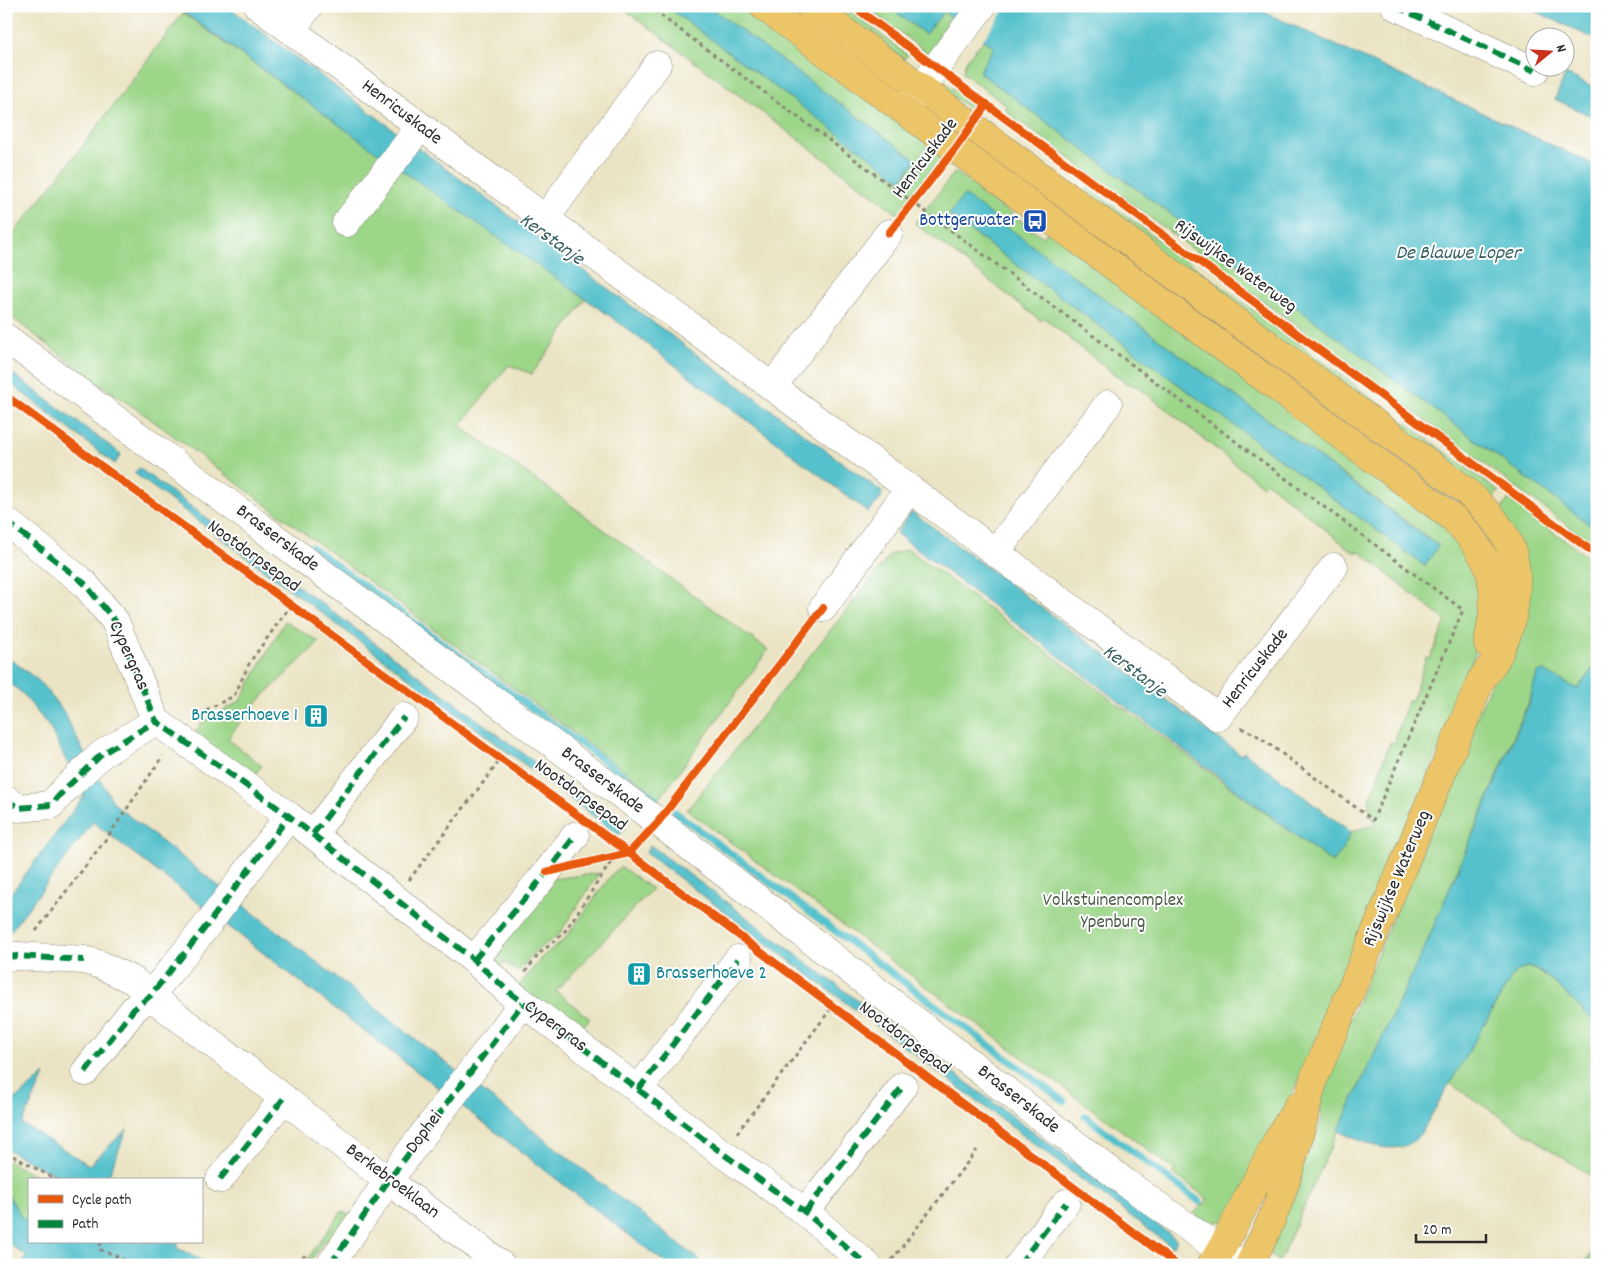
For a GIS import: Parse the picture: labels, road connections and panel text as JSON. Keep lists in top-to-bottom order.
{
  "streets": {
    "main road": ["Rijswijkse Waterweg"],
    "street": [
      "Henricuskade",
      "Brasserskade",
      "Cypergras",
      "Dophei",
      "Berkebroeklaan"
    ],
    "cycle path": ["Nootdorpsepad"]
  },
  "crossings": [
    ["Rijswijkse Waterweg", "Brasserskade"],
    ["Cypergras", "Dophei"],
    ["Dophei", "Berkebroeklaan"]
  ],
  "water": ["Kerstanje", "De Blauwe Loper"],
  "parks": ["Volkstuinencomplex Ypenburg"],
  "places": {
    "bus stop": ["Bottgerwater"],
    "building": ["Brasserhoeve 1", "Brasserhoeve 2"]
  },
  "legend": ["Cycle path", "Path"],
  "scale_bar": "20 m",
  "north": "right"
}
